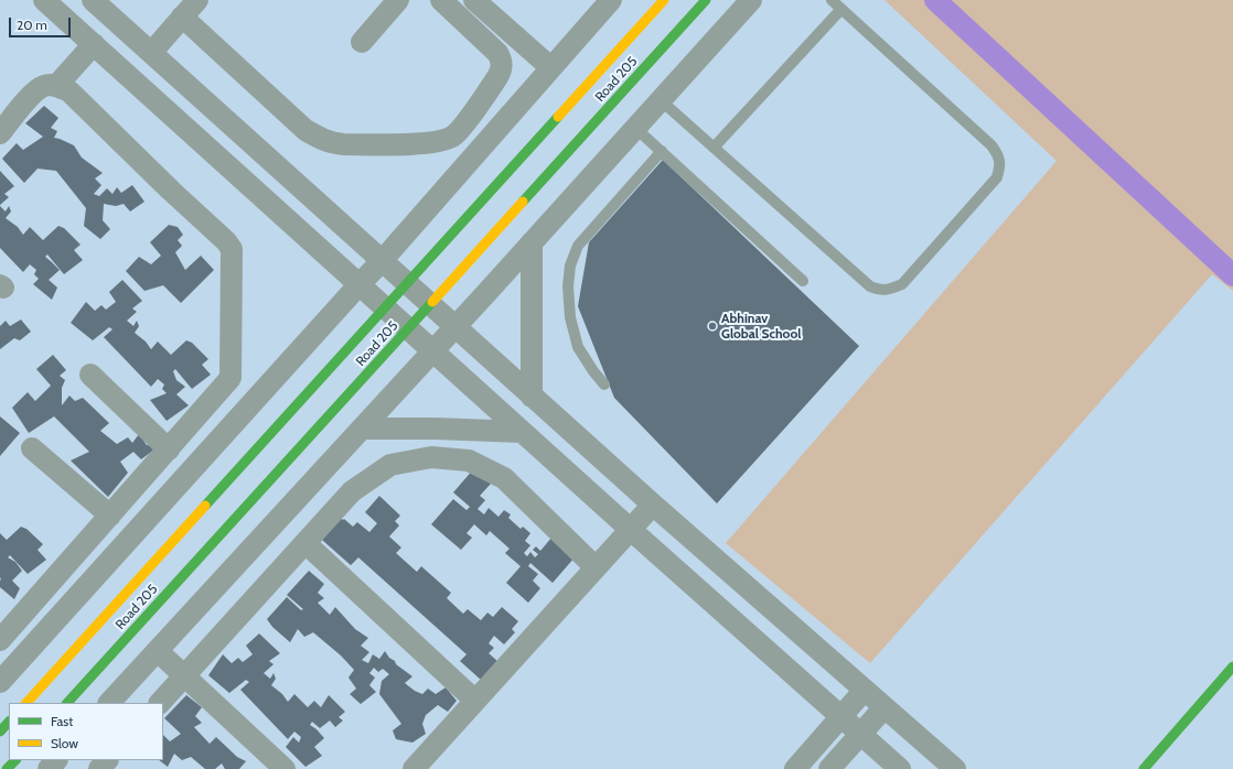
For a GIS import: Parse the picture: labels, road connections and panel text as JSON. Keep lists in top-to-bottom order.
{
  "streets": {
    "main road": ["Road 205"]
  },
  "places": ["Abhinav Global School"],
  "legend": ["Fast", "Slow"],
  "scale_bar": "20 m"
}
